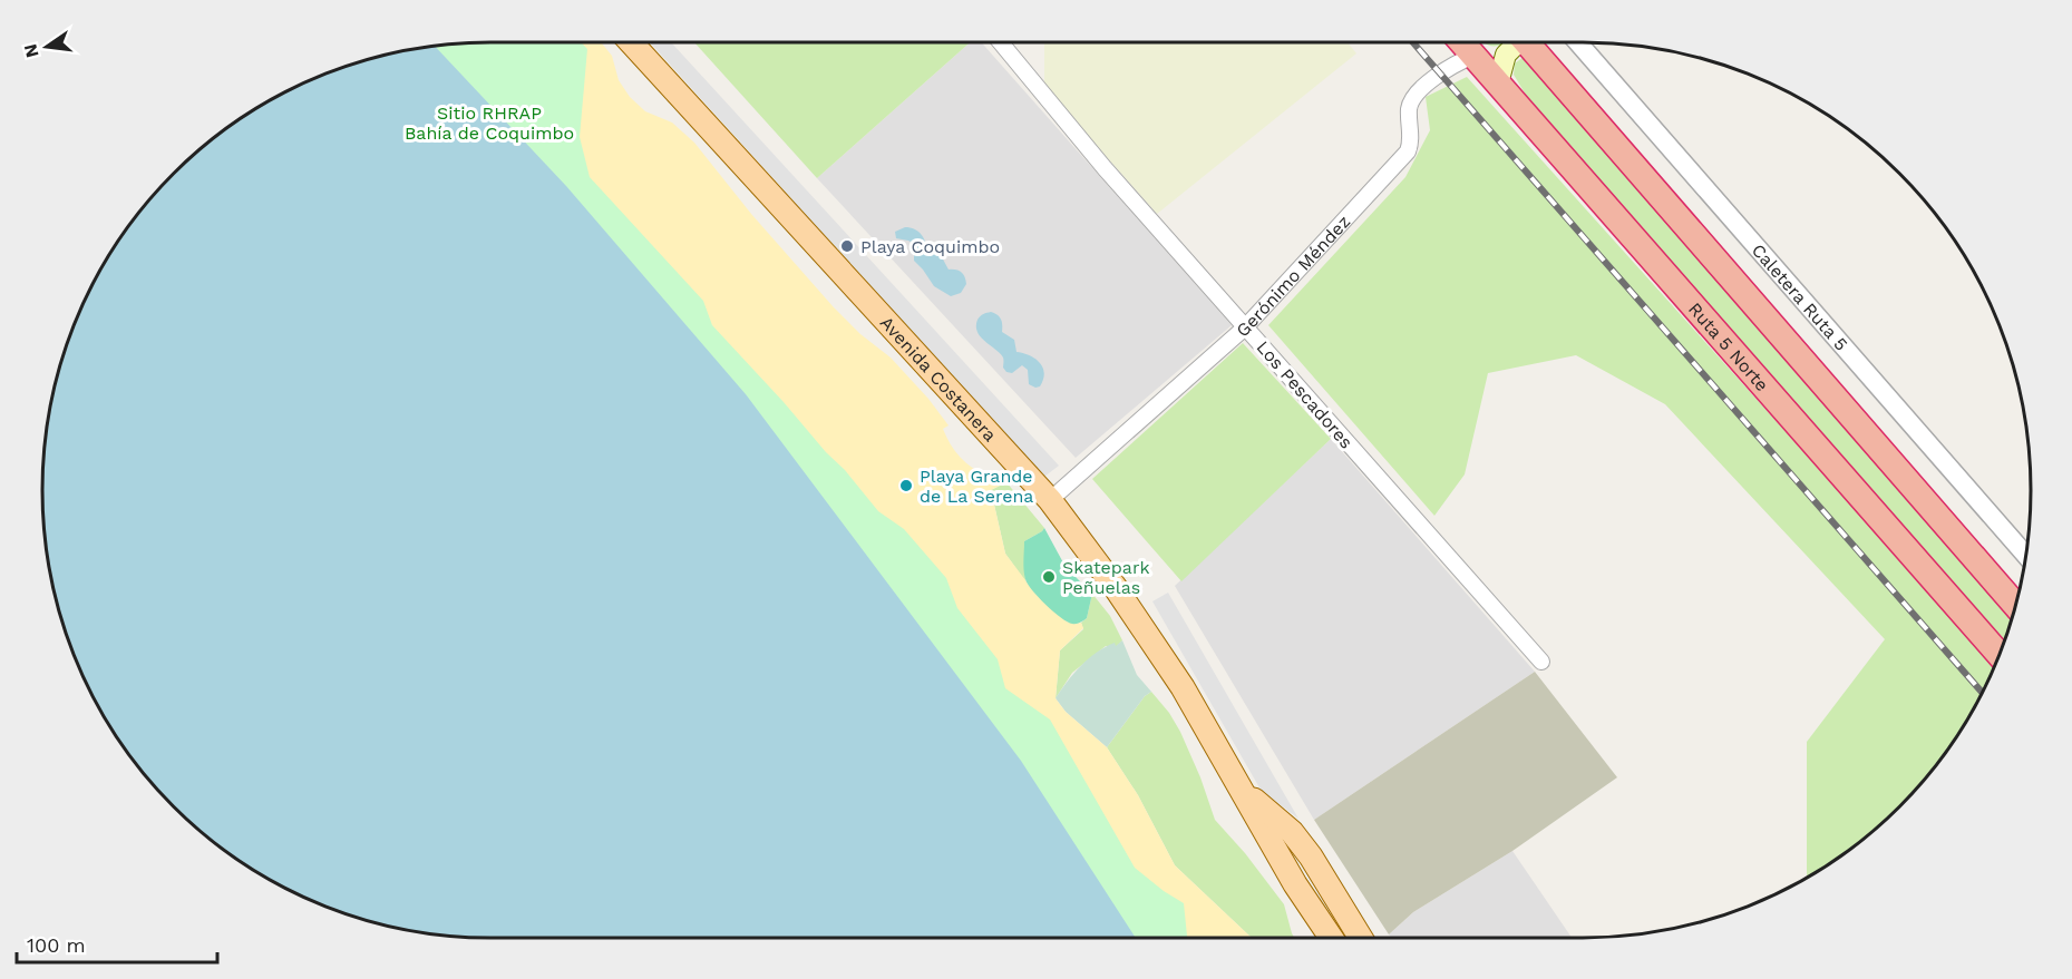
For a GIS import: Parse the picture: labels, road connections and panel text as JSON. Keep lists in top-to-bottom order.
{
  "streets": {
    "highway": ["Ruta 5 Norte"],
    "main road": ["Gerónimo Méndez", "Avenida Costanera"],
    "street": ["Caletera Ruta 5", "Los Pescadores"]
  },
  "crossings": [
    ["Gerónimo Méndez", "Ruta 5 Norte"],
    ["Gerónimo Méndez", "Avenida Costanera"],
    ["Gerónimo Méndez", "Los Pescadores"]
  ],
  "parks": ["Sitio RHRAP Bahía de Coquimbo"],
  "places": ["Playa Coquimbo", "Playa Grande de La Serena", "Skatepark Peñuelas"],
  "scale_bar": "100 m",
  "north": "left"
}
